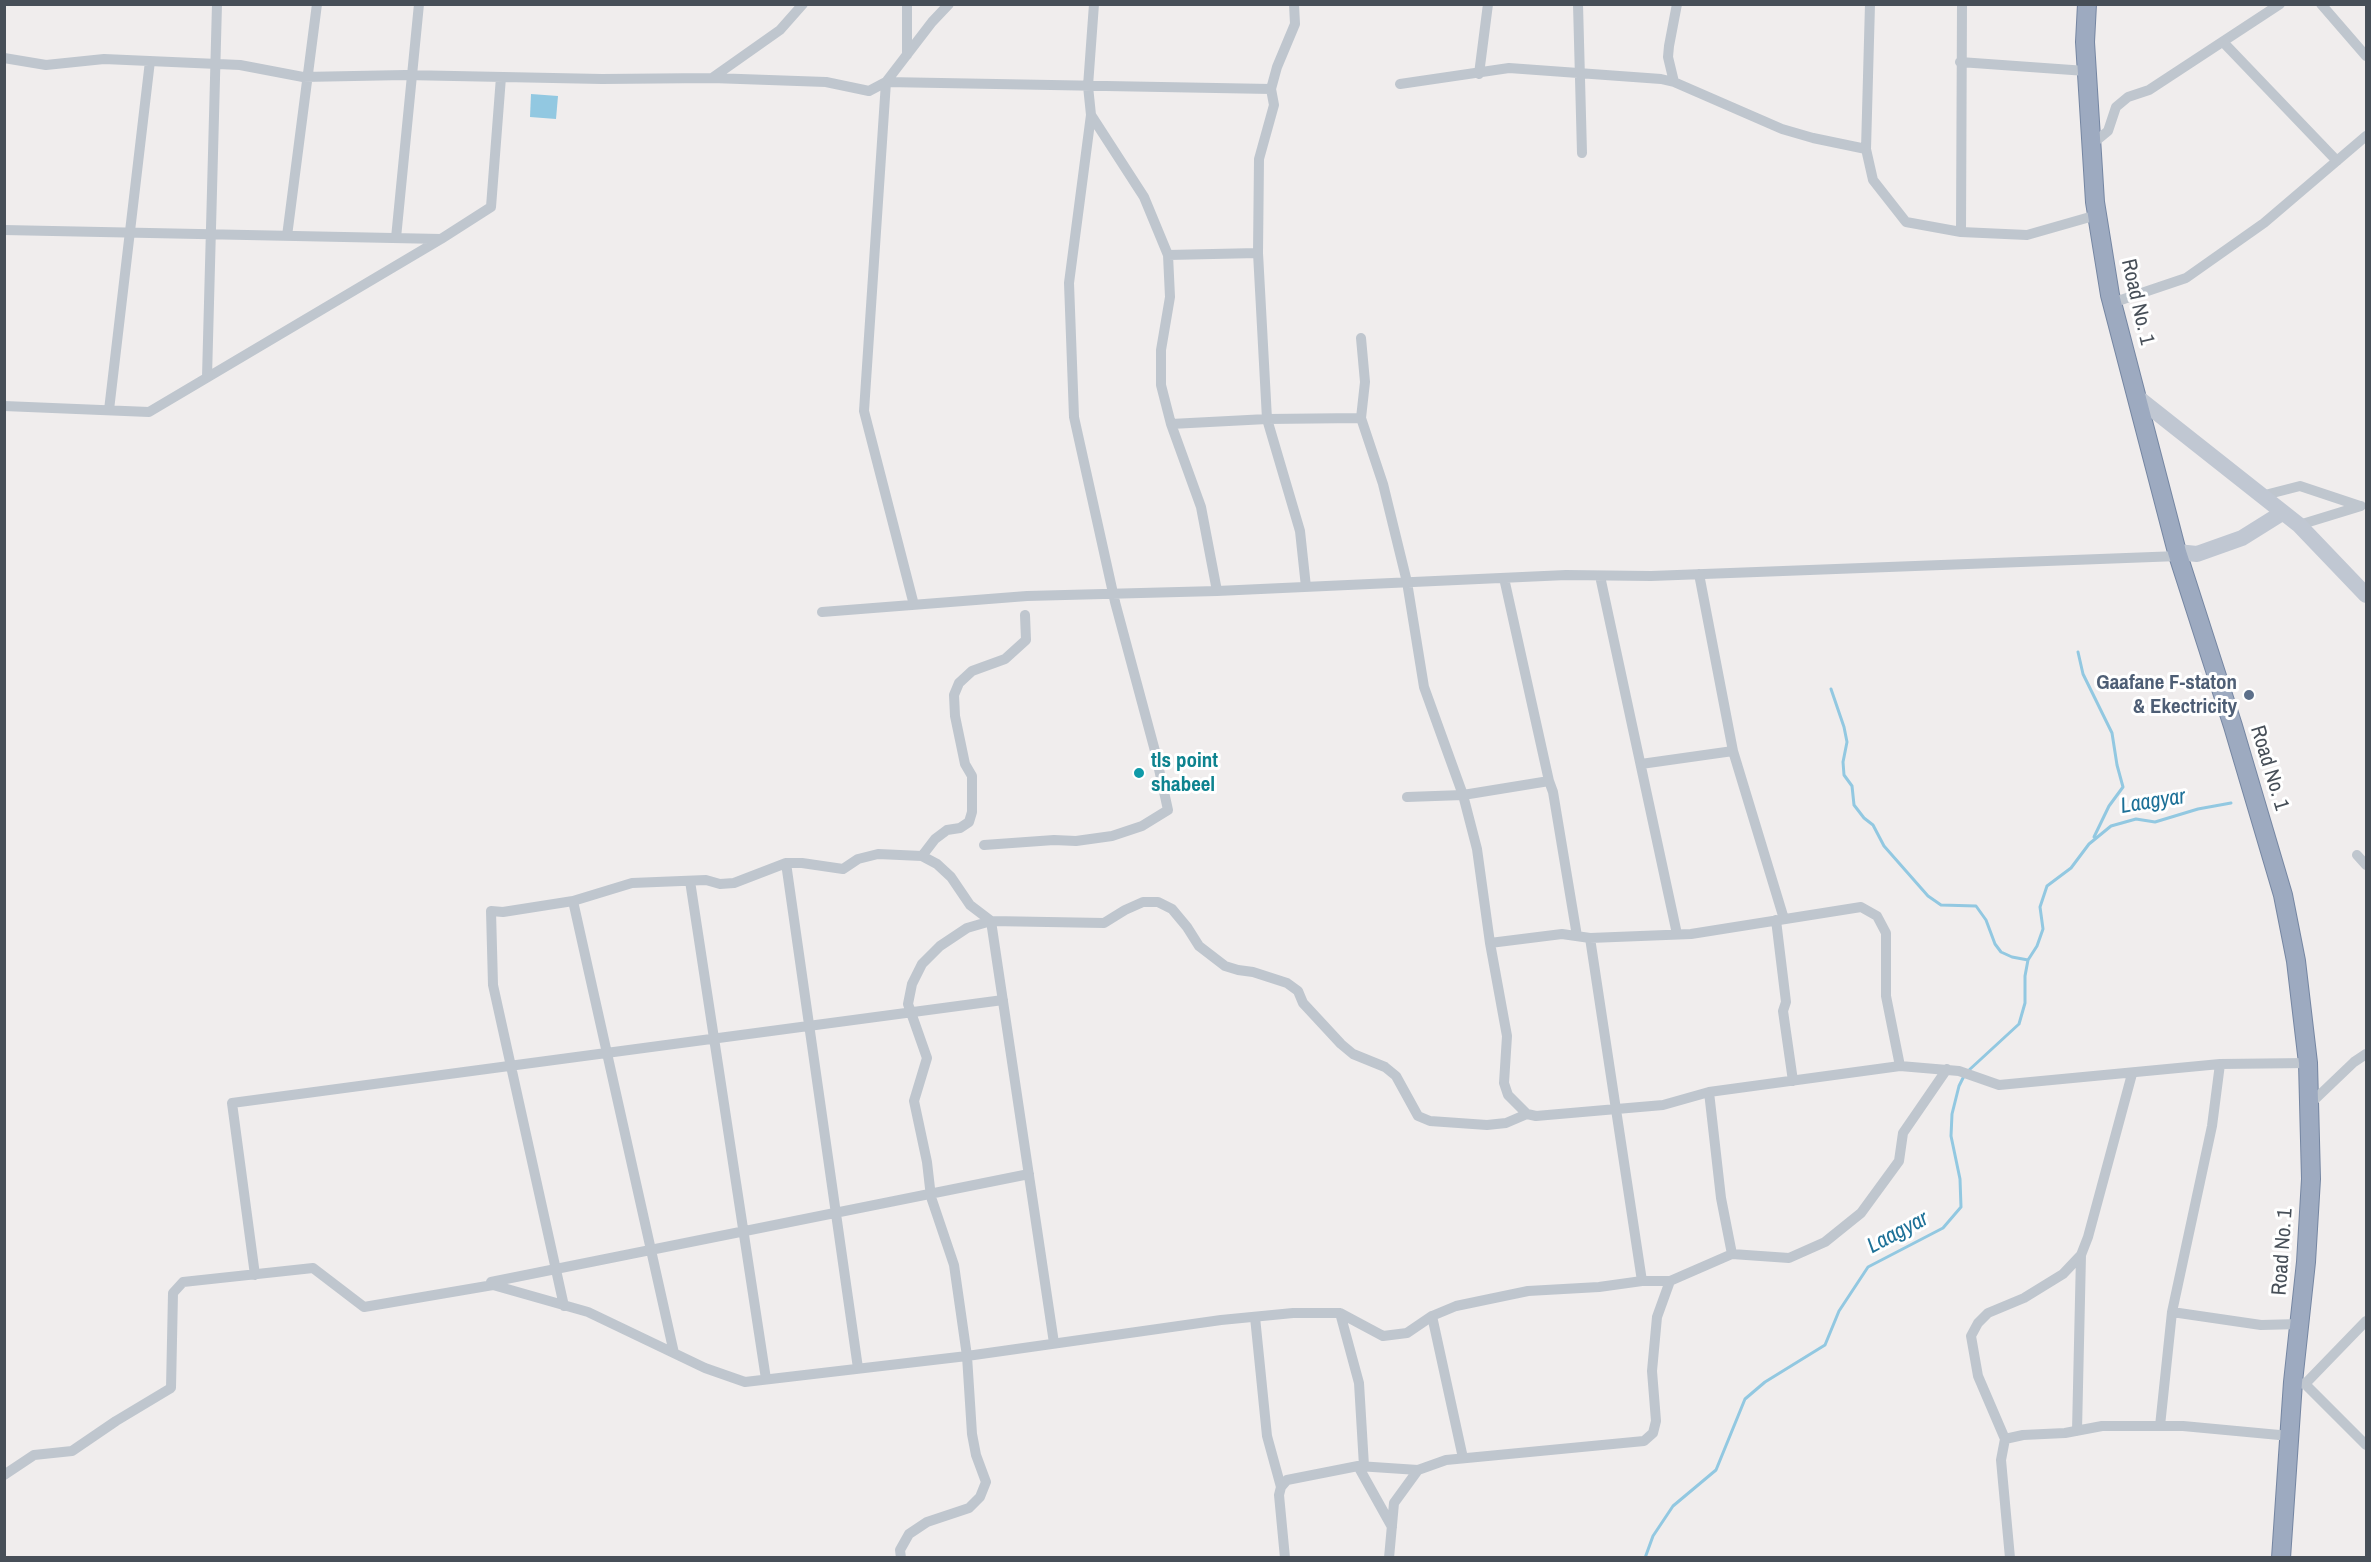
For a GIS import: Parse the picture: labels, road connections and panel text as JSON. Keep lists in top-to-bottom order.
{
  "streets": {
    "highway": ["Road No. 1"]
  },
  "water": ["Laagyar"],
  "places": ["Gaafane F-staton & Ekectricity", "tls point shabeel"]
}
